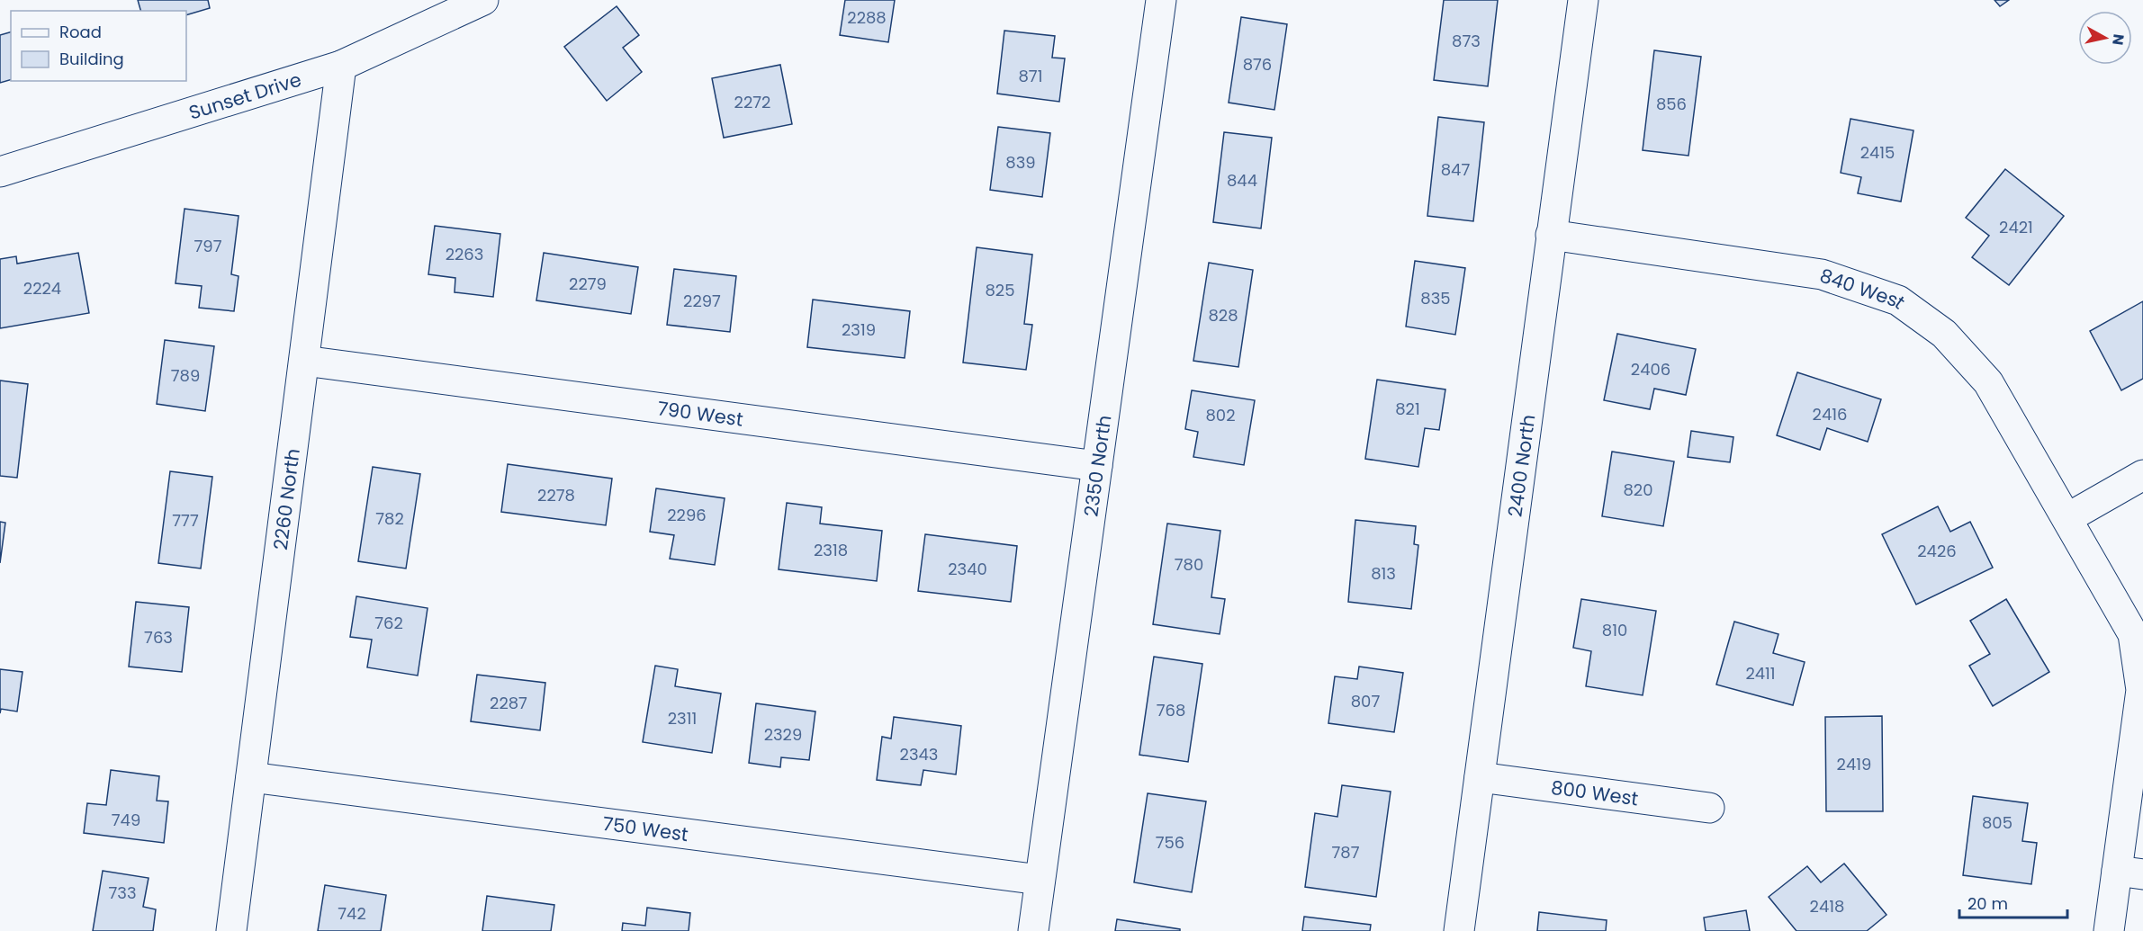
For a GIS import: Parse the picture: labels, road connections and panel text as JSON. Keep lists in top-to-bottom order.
{
  "streets": {
    "street": [
      "Sunset Drive",
      "840 West",
      "790 West",
      "2350 North",
      "2400 North",
      "2260 North",
      "800 West",
      "750 West"
    ]
  },
  "crossings": [
    ["Sunset Drive", "2260 North"],
    ["840 West", "2400 North"],
    ["790 West", "2350 North"],
    ["790 West", "2260 North"],
    ["2350 North", "750 West"],
    ["2400 North", "800 West"],
    ["2260 North", "750 West"]
  ],
  "house_numbers": [
    "2288",
    "873",
    "876",
    "871",
    "2272",
    "856",
    "2415",
    "839",
    "847",
    "844",
    "2421",
    "797",
    "2263",
    "2279",
    "2224",
    "825",
    "835",
    "2297",
    "828",
    "2319",
    "2406",
    "789",
    "821",
    "2416",
    "802",
    "820",
    "2278",
    "2296",
    "782",
    "777",
    "2318",
    "2426",
    "780",
    "2340",
    "813",
    "762",
    "810",
    "763",
    "2411",
    "807",
    "2287",
    "768",
    "2311",
    "2329",
    "2343",
    "2419",
    "749",
    "805",
    "756",
    "787",
    "733",
    "2418",
    "742"
  ],
  "legend": ["Road", "Building"],
  "scale_bar": "20 m",
  "north": "right"
}
